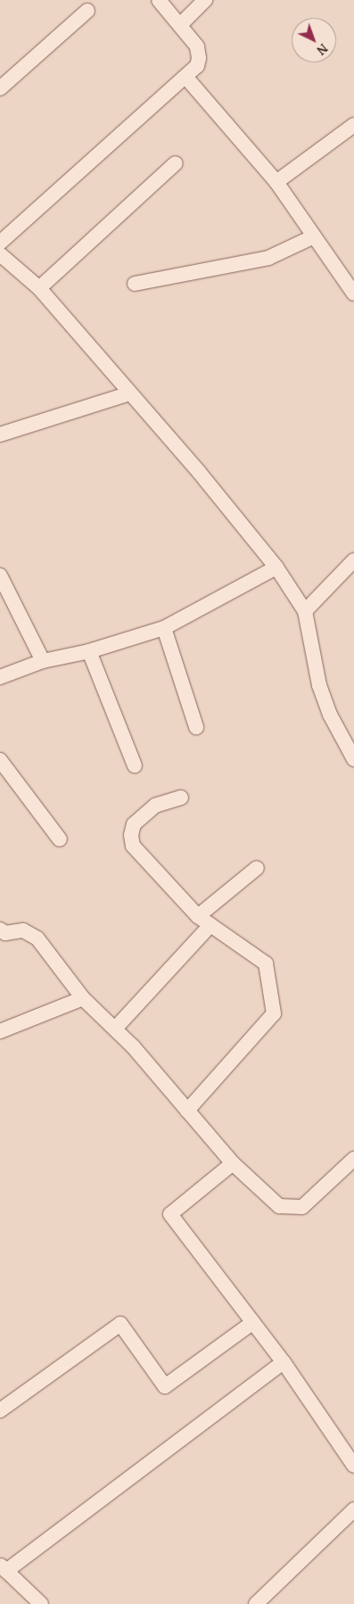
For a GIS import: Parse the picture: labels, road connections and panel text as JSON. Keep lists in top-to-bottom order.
{
  "north": "bottom right"
}
